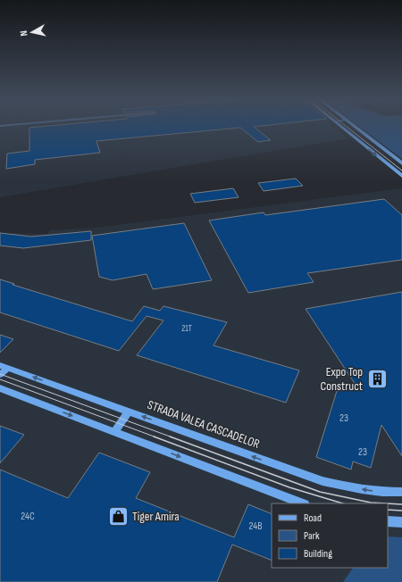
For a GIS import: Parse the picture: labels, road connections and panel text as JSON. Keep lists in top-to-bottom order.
{
  "streets": {
    "main road": ["STRADA VALEA CASCADELOR"]
  },
  "places": {
    "building": ["Expo Top Construct"],
    "shop": ["Tiger Amira"]
  },
  "house_numbers": [
    "21T",
    "23",
    "23",
    "24C",
    "24B"
  ],
  "legend": ["Road", "Park", "Building"],
  "north": "left"
}
